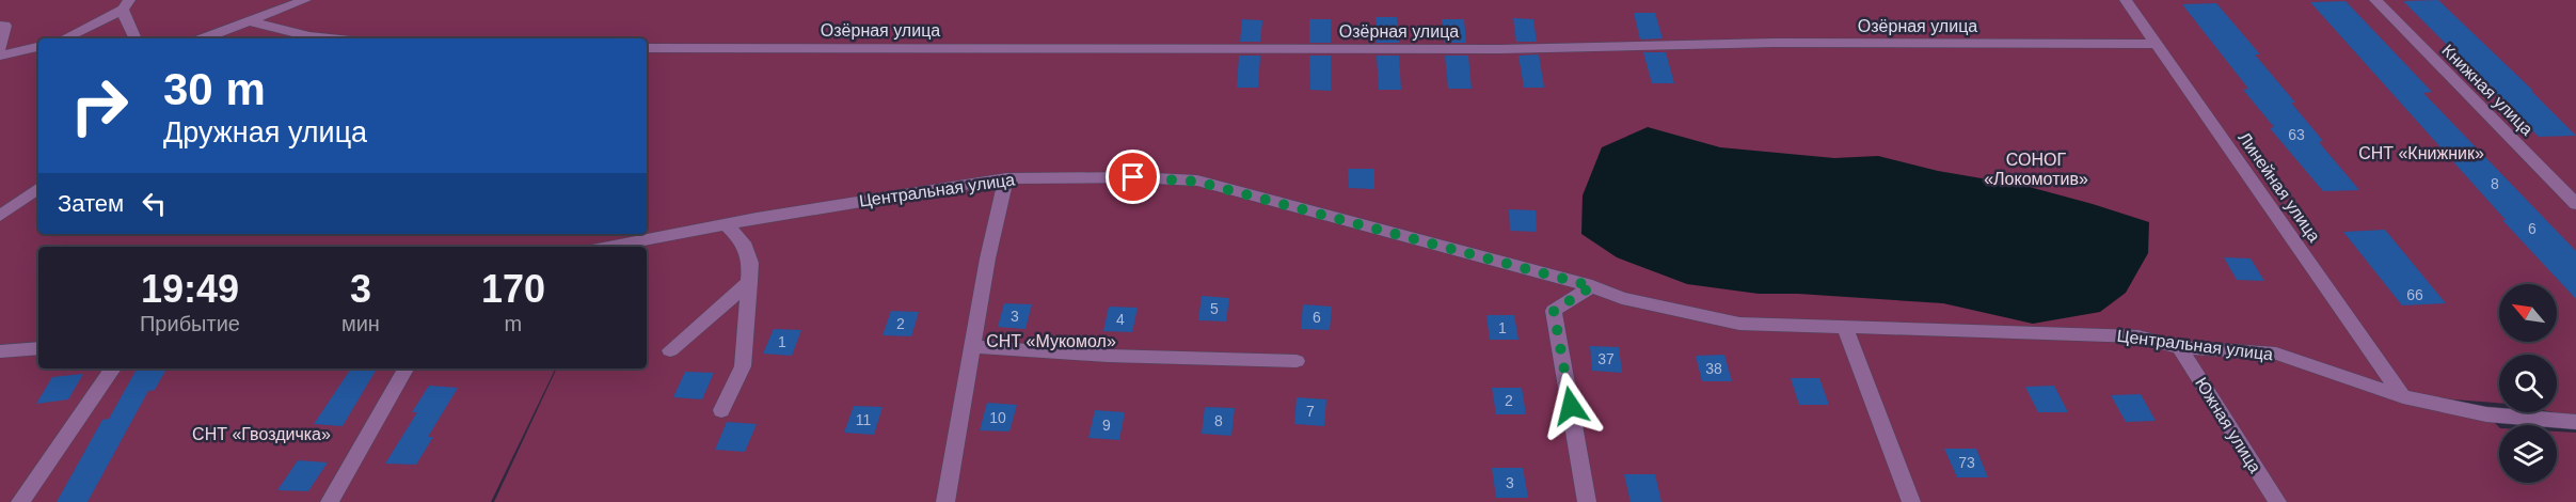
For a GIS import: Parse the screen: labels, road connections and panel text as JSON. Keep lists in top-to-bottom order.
{
  "streets": {
    "street": [
      "Озёрная улица",
      "Книжная улица",
      "Линейная улица",
      "Центральная улица",
      "Южная улица"
    ]
  },
  "crossings": [
    ["Озёрная улица", "Линейная улица"],
    ["Линейная улица", "Центральная улица"],
    ["Центральная улица", "Южная улица"]
  ],
  "parks": [
    "СНТ «Книжник»",
    "СОНОГ «Локомотив»",
    "СНТ «Мукомол»",
    "СНТ «Гвоздичка»"
  ],
  "house_numbers": [
    "63",
    "8",
    "6",
    "66",
    "5",
    "3",
    "6",
    "4",
    "2",
    "1",
    "1",
    "37",
    "38",
    "2",
    "7",
    "10",
    "11",
    "8",
    "9",
    "73",
    "3"
  ],
  "north": "top left",
  "page": {
    "turn": ["30 m", "Дружная улица"],
    "then": "Затем",
    "eta": [
      "19:49",
      "Прибытие",
      "3",
      "мин",
      "170",
      "m"
    ]
  }
}
